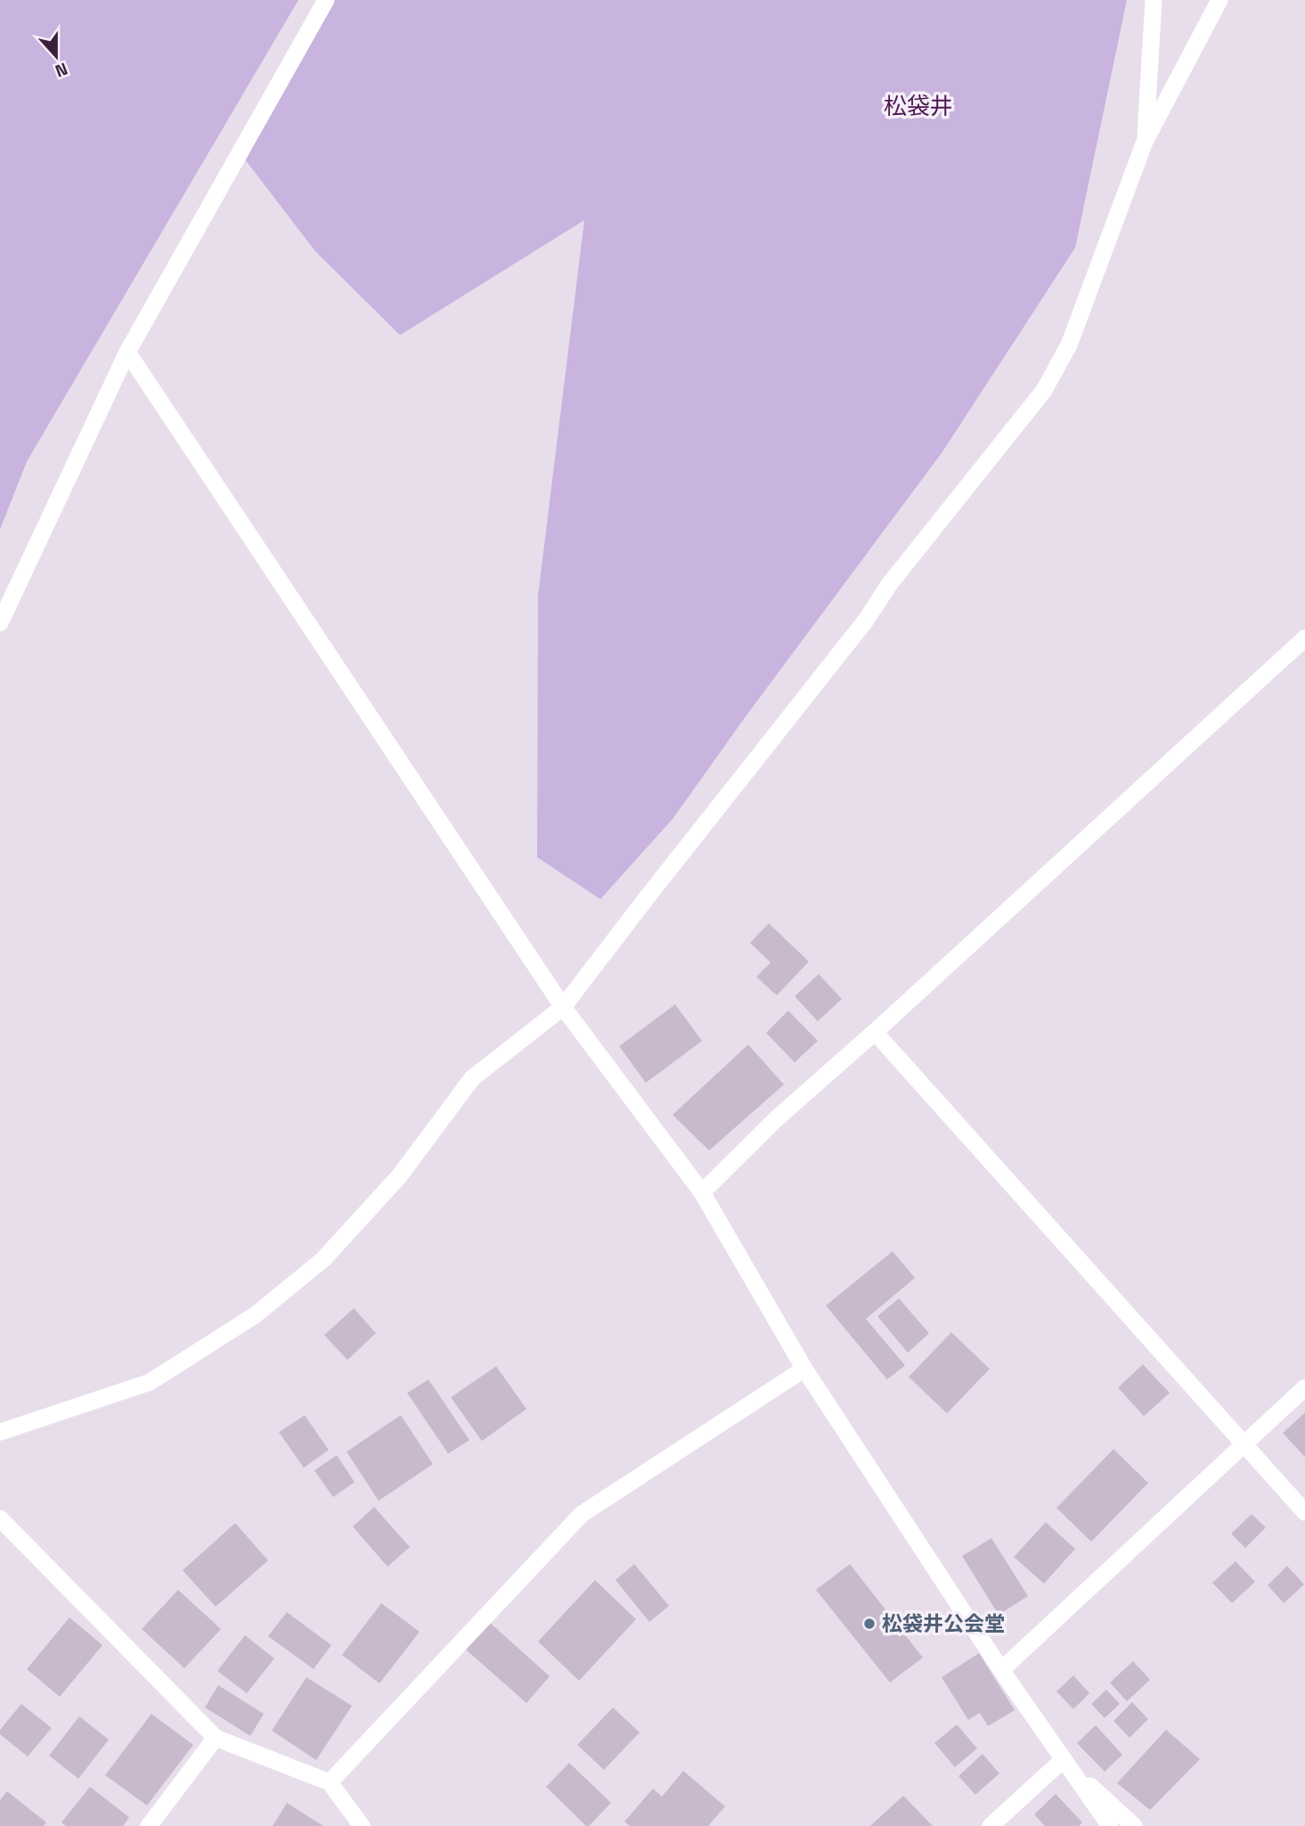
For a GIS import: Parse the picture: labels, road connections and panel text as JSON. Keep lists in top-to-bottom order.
{
  "districts": ["松袋井"],
  "places": ["松袋井公会堂"],
  "north": "bottom"
}
